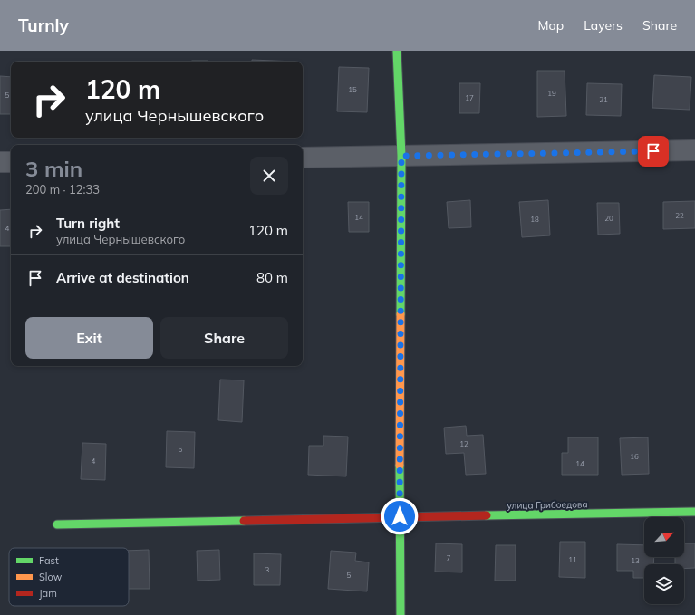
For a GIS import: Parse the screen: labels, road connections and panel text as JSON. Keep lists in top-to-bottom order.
{
  "streets": {
    "street": ["улица Грибоедова"]
  },
  "house_numbers": [
    "15",
    "19",
    "5",
    "17",
    "21",
    "22",
    "14",
    "20",
    "18",
    "4",
    "12",
    "6",
    "16",
    "4",
    "14",
    "7",
    "11",
    "13",
    "3",
    "5"
  ],
  "legend": ["Fast", "Slow", "Jam"],
  "north": "top right",
  "page": {
    "header": "Turnly",
    "nav": ["Map", "Layers", "Share"],
    "turn": ["120 m", "улица Чернышевского"],
    "heading": ["3 min", "200 m · 12:33"],
    "list": [
      {
        "name": "Turn right",
        "note": "улица Чернышевского",
        "value": "120 m"
      },
      {
        "name": "Arrive at destination",
        "value": "80 m"
      }
    ],
    "buttons": ["Exit", "Share"]
  }
}
